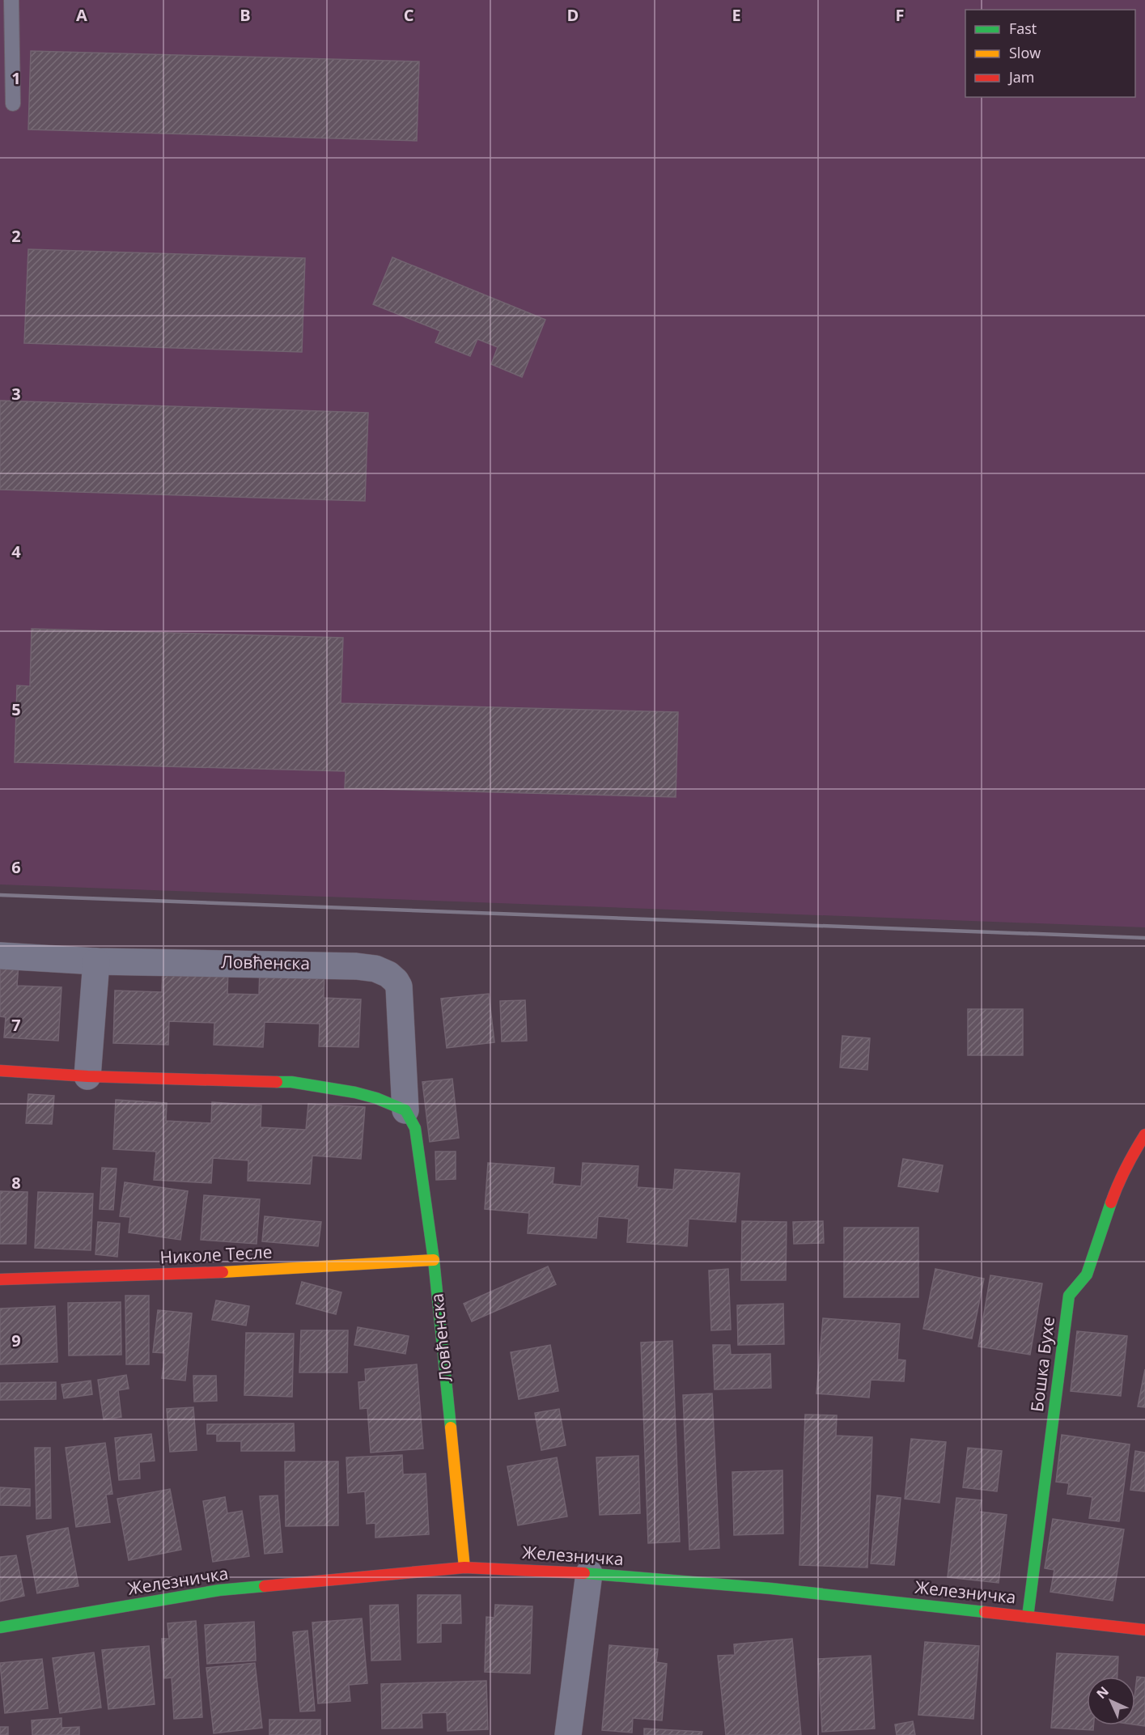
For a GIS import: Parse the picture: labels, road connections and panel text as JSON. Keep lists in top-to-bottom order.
{
  "streets": {
    "street": [
      "Ловћенска",
      "Николе Тесле",
      "Бошка Бухе",
      "Железничка"
    ]
  },
  "crossings": [
    ["Ловћенска", "Николе Тесле"],
    ["Ловћенска", "Железничка"],
    ["Бошка Бухе", "Железничка"]
  ],
  "legend": ["Fast", "Slow", "Jam"],
  "north": "top left",
  "grid": {
    "columns": [
      "A",
      "B",
      "C",
      "D",
      "E",
      "F"
    ],
    "rows": [
      "1",
      "2",
      "3",
      "4",
      "5",
      "6",
      "7",
      "8",
      "9"
    ]
  }
}
